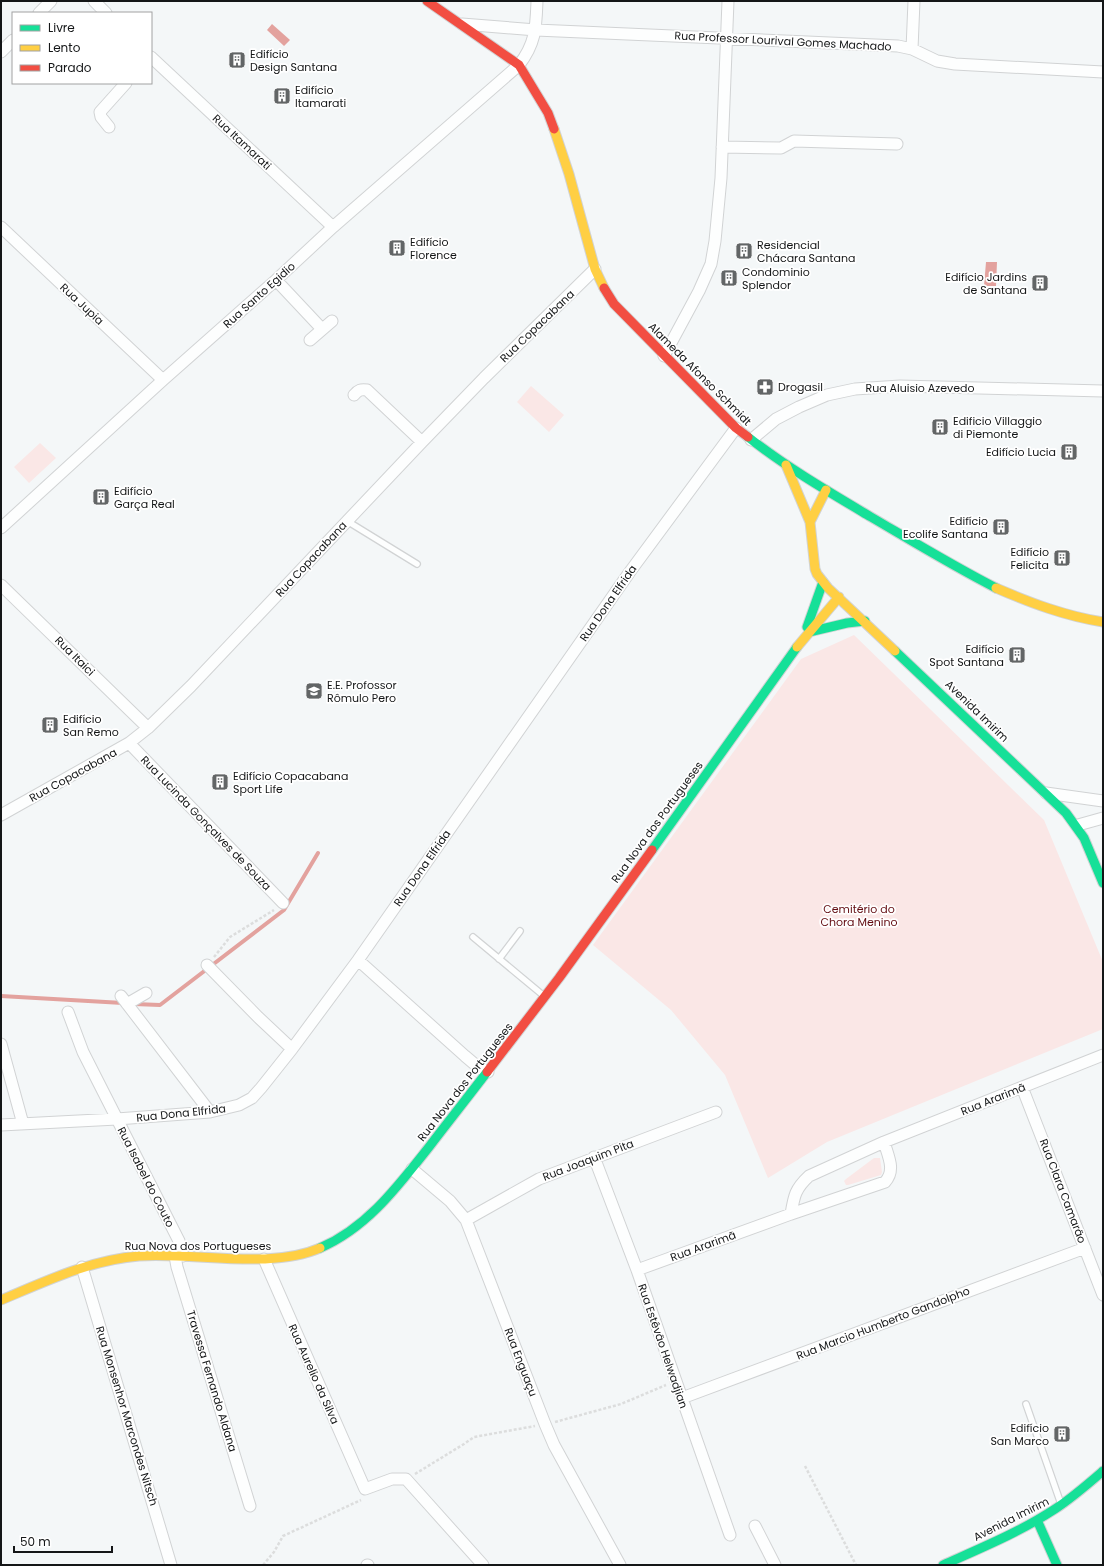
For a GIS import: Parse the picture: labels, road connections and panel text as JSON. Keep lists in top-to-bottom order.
{
  "streets": {
    "main road": ["Alameda Afonso Schmidt", "Avenida Imirim", "Rua Nova dos Portugueses"],
    "street": [
      "Rua Professor Lourival Gomes Machado",
      "Rua Itamarati",
      "Rua Santo Egidio",
      "Rua Jupia",
      "Rua Copacabana",
      "Rua Aluisio Azevedo",
      "Rua Dona Elfrida",
      "Rua Itaici",
      "Rua Lucinda Gonçalves de Souza",
      "Rua Ararimã",
      "Rua Joaquim Pita",
      "Rua Isabel do Couto",
      "Rua Clara Camarão",
      "Rua Marcio Humberto Gandolpho",
      "Rua Estêvão Helwadjian",
      "Rua Enguaçu",
      "Rua Aurelio da Silva",
      "Travessa Fernando Aldana",
      "Rua Monsenhor Marcondes Nitsch"
    ]
  },
  "crossings": [
    ["Rua Professor Lourival Gomes Machado", "Rua Santo Egidio"],
    ["Rua Professor Lourival Gomes Machado", "Alameda Afonso Schmidt"],
    ["Rua Itamarati", "Rua Santo Egidio"],
    ["Rua Santo Egidio", "Rua Jupia"],
    ["Rua Santo Egidio", "Alameda Afonso Schmidt"],
    ["Rua Copacabana", "Alameda Afonso Schmidt"],
    ["Rua Copacabana", "Rua Itaici"],
    ["Rua Copacabana", "Rua Lucinda Gonçalves de Souza"],
    ["Alameda Afonso Schmidt", "Rua Aluisio Azevedo"],
    ["Alameda Afonso Schmidt", "Rua Dona Elfrida"],
    ["Alameda Afonso Schmidt", "Avenida Imirim"],
    ["Rua Dona Elfrida", "Rua Isabel do Couto"],
    ["Avenida Imirim", "Rua Nova dos Portugueses"],
    ["Rua Nova dos Portugueses", "Rua Isabel do Couto"],
    ["Rua Nova dos Portugueses", "Rua Enguaçu"],
    ["Rua Nova dos Portugueses", "Rua Aurelio da Silva"],
    ["Rua Nova dos Portugueses", "Travessa Fernando Aldana"],
    ["Rua Nova dos Portugueses", "Rua Monsenhor Marcondes Nitsch"],
    ["Rua Ararimã", "Rua Clara Camarão"],
    ["Rua Ararimã", "Rua Estêvão Helwadjian"],
    ["Rua Joaquim Pita", "Rua Estêvão Helwadjian"],
    ["Rua Joaquim Pita", "Rua Enguaçu"],
    ["Rua Isabel do Couto", "Travessa Fernando Aldana"],
    ["Rua Clara Camarão", "Rua Marcio Humberto Gandolpho"],
    ["Rua Marcio Humberto Gandolpho", "Rua Estêvão Helwadjian"]
  ],
  "parks": ["Cemitério do Chora Menino"],
  "places": {
    "building": [
      "Edifício Design Santana",
      "Edifício Itamarati",
      "Edifício Florence",
      "Residencial Chácara Santana",
      "Condominio Splendor",
      "Edifício Jardins de Santana",
      "Edificio Villaggio di Piemonte",
      "Edifício Lucia",
      "Edifício Garça Real",
      "Edifício Ecolife Santana",
      "Edifício Felicita",
      "Edifício Spot Santana",
      "Edifício San Remo",
      "Edifício Copacabana Sport Life",
      "Edifício San Marco"
    ],
    "pharmacy": ["Drogasil"],
    "school or university": ["E.E. Profossor Rômulo Pero"]
  },
  "legend": ["Livre", "Lento", "Parado"],
  "scale_bar": "50 m"
}
